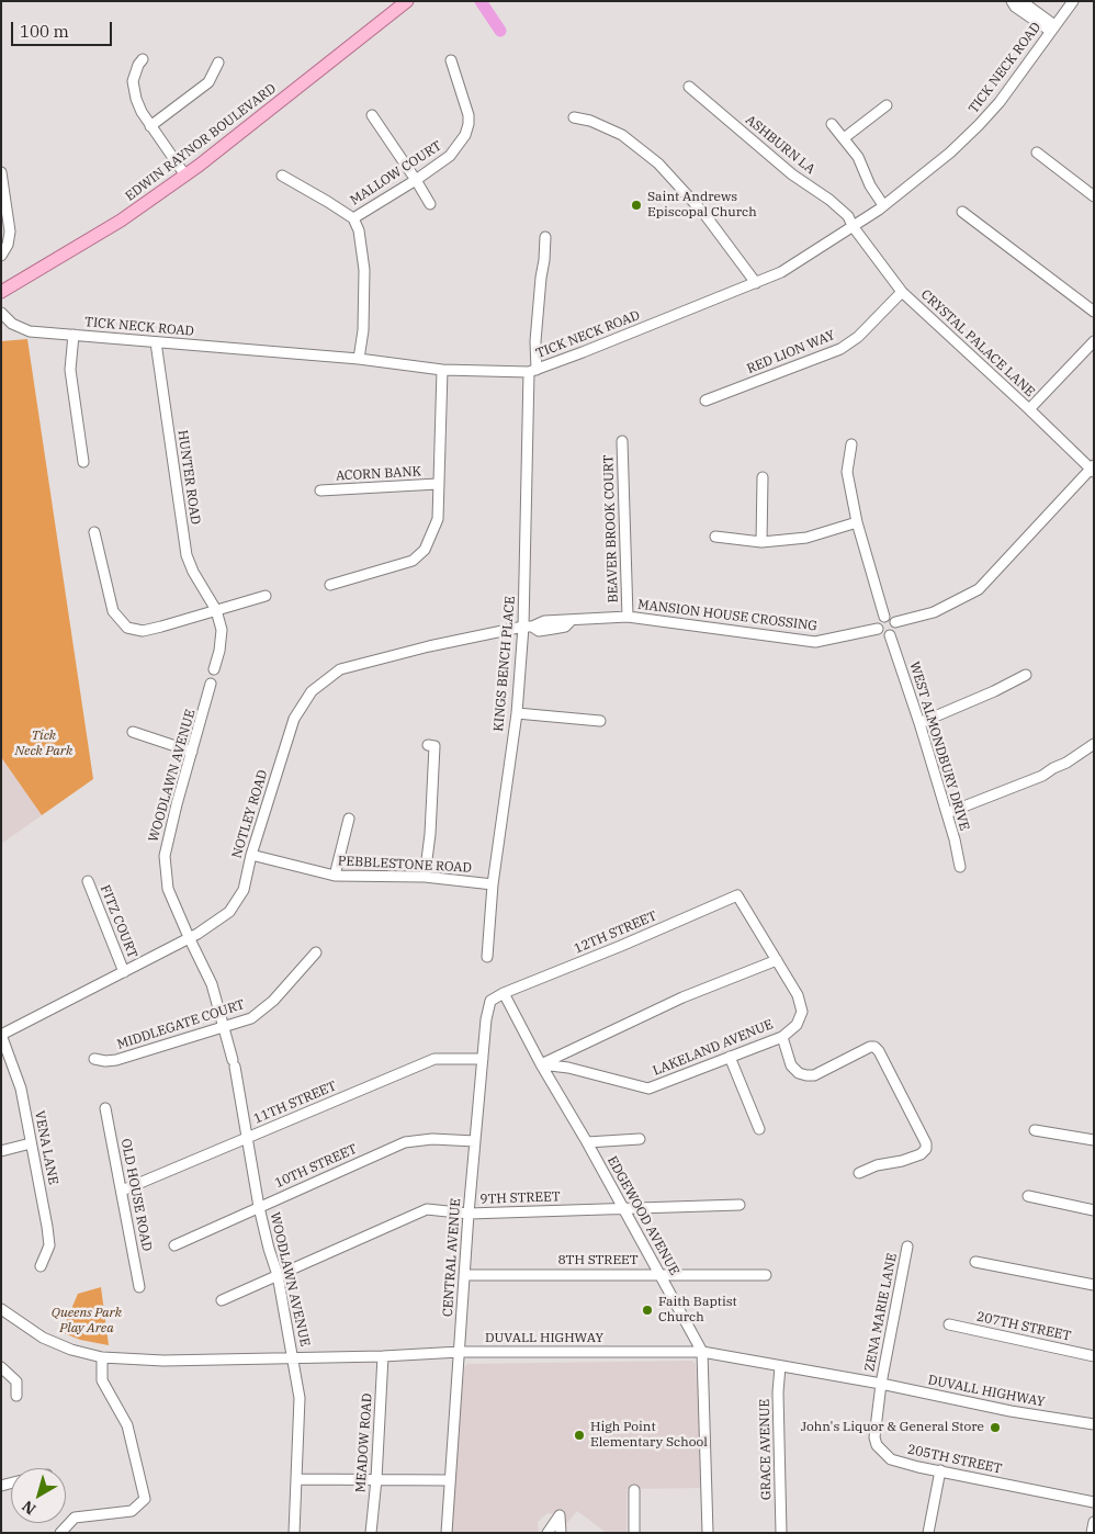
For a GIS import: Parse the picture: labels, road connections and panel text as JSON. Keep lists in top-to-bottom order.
{
  "streets": {
    "main road": ["EDWIN RAYNOR BOULEVARD"],
    "street": [
      "TICK NECK ROAD",
      "ASHBURN LA",
      "MALLOW COURT",
      "CRYSTAL PALACE LANE",
      "RED LION WAY",
      "ACORN BANK",
      "HUNTER ROAD",
      "BEAVER BROOK COURT",
      "MANSION HOUSE CROSSING",
      "KINGS BENCH PLACE",
      "WEST ALMONDBURY DRIVE",
      "WOODLAWN AVENUE",
      "NOTLEY ROAD",
      "PEBBLESTONE ROAD",
      "FITZ COURT",
      "12TH STREET",
      "MIDDLEGATE COURT",
      "LAKELAND AVENUE",
      "11TH STREET",
      "VENA LANE",
      "10TH STREET",
      "OLD HOUSE ROAD",
      "9TH STREET",
      "EDGEWOOD AVENUE",
      "CENTRAL AVENUE",
      "8TH STREET",
      "ZENA MARIE LANE",
      "207TH STREET",
      "DUVALL HIGHWAY",
      "MEADOW ROAD",
      "GRACE AVENUE",
      "205TH STREET"
    ]
  },
  "crossings": [
    ["TICK NECK ROAD", "ASHBURN LA"],
    ["TICK NECK ROAD", "CRYSTAL PALACE LANE"],
    ["TICK NECK ROAD", "HUNTER ROAD"],
    ["TICK NECK ROAD", "KINGS BENCH PLACE"],
    ["ASHBURN LA", "CRYSTAL PALACE LANE"],
    ["CRYSTAL PALACE LANE", "RED LION WAY"],
    ["BEAVER BROOK COURT", "MANSION HOUSE CROSSING"],
    ["MANSION HOUSE CROSSING", "KINGS BENCH PLACE"],
    ["MANSION HOUSE CROSSING", "WEST ALMONDBURY DRIVE"],
    ["MANSION HOUSE CROSSING", "NOTLEY ROAD"],
    ["KINGS BENCH PLACE", "NOTLEY ROAD"],
    ["KINGS BENCH PLACE", "PEBBLESTONE ROAD"],
    ["WOODLAWN AVENUE", "NOTLEY ROAD"],
    ["WOODLAWN AVENUE", "MIDDLEGATE COURT"],
    ["WOODLAWN AVENUE", "11TH STREET"],
    ["WOODLAWN AVENUE", "10TH STREET"],
    ["WOODLAWN AVENUE", "9TH STREET"],
    ["WOODLAWN AVENUE", "DUVALL HIGHWAY"],
    ["NOTLEY ROAD", "PEBBLESTONE ROAD"],
    ["NOTLEY ROAD", "FITZ COURT"],
    ["NOTLEY ROAD", "VENA LANE"],
    ["12TH STREET", "LAKELAND AVENUE"],
    ["12TH STREET", "EDGEWOOD AVENUE"],
    ["12TH STREET", "CENTRAL AVENUE"],
    ["LAKELAND AVENUE", "EDGEWOOD AVENUE"],
    ["11TH STREET", "OLD HOUSE ROAD"],
    ["11TH STREET", "CENTRAL AVENUE"],
    ["10TH STREET", "CENTRAL AVENUE"],
    ["9TH STREET", "EDGEWOOD AVENUE"],
    ["9TH STREET", "CENTRAL AVENUE"],
    ["EDGEWOOD AVENUE", "CENTRAL AVENUE"],
    ["EDGEWOOD AVENUE", "8TH STREET"],
    ["EDGEWOOD AVENUE", "DUVALL HIGHWAY"],
    ["CENTRAL AVENUE", "8TH STREET"],
    ["CENTRAL AVENUE", "DUVALL HIGHWAY"],
    ["ZENA MARIE LANE", "DUVALL HIGHWAY"],
    ["ZENA MARIE LANE", "205TH STREET"],
    ["DUVALL HIGHWAY", "MEADOW ROAD"],
    ["DUVALL HIGHWAY", "GRACE AVENUE"],
    ["DUVALL HIGHWAY", "205TH STREET"]
  ],
  "parks": ["Tick Neck Park", "Queens Park Play Area"],
  "places": [
    "Saint Andrews Episcopal Church",
    "Faith Baptist Church",
    "John's Liquor & General Store",
    "High Point Elementary School"
  ],
  "scale_bar": "100 m",
  "north": "bottom left"
}
